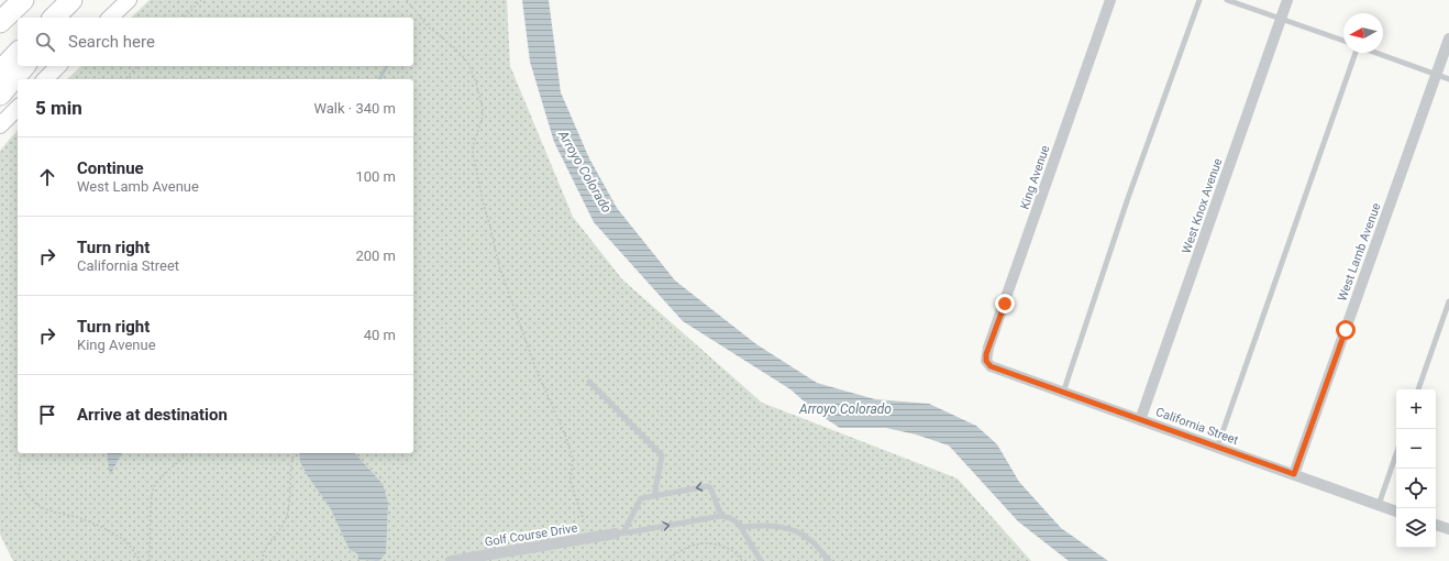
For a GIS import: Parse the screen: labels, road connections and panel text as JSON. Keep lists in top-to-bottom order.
{
  "streets": {
    "street": [
      "King Avenue",
      "West Knox Avenue",
      "West Lamb Avenue",
      "California Street",
      "Golf Course Drive"
    ]
  },
  "crossings": [
    ["King Avenue", "California Street"],
    ["West Knox Avenue", "California Street"],
    ["West Lamb Avenue", "California Street"]
  ],
  "water": ["Arroyo Colorado"],
  "north": "left",
  "page": {
    "search": "Search here",
    "heading": ["5 min", "Walk · 340 m"],
    "list": [
      ["Continue", "West Lamb Avenue", "100 m"],
      ["Turn right", "California Street", "200 m"],
      ["Turn right", "King Avenue", "40 m"],
      "Arrive at destination"
    ],
    "map_buttons": ["+", "−"]
  }
}
